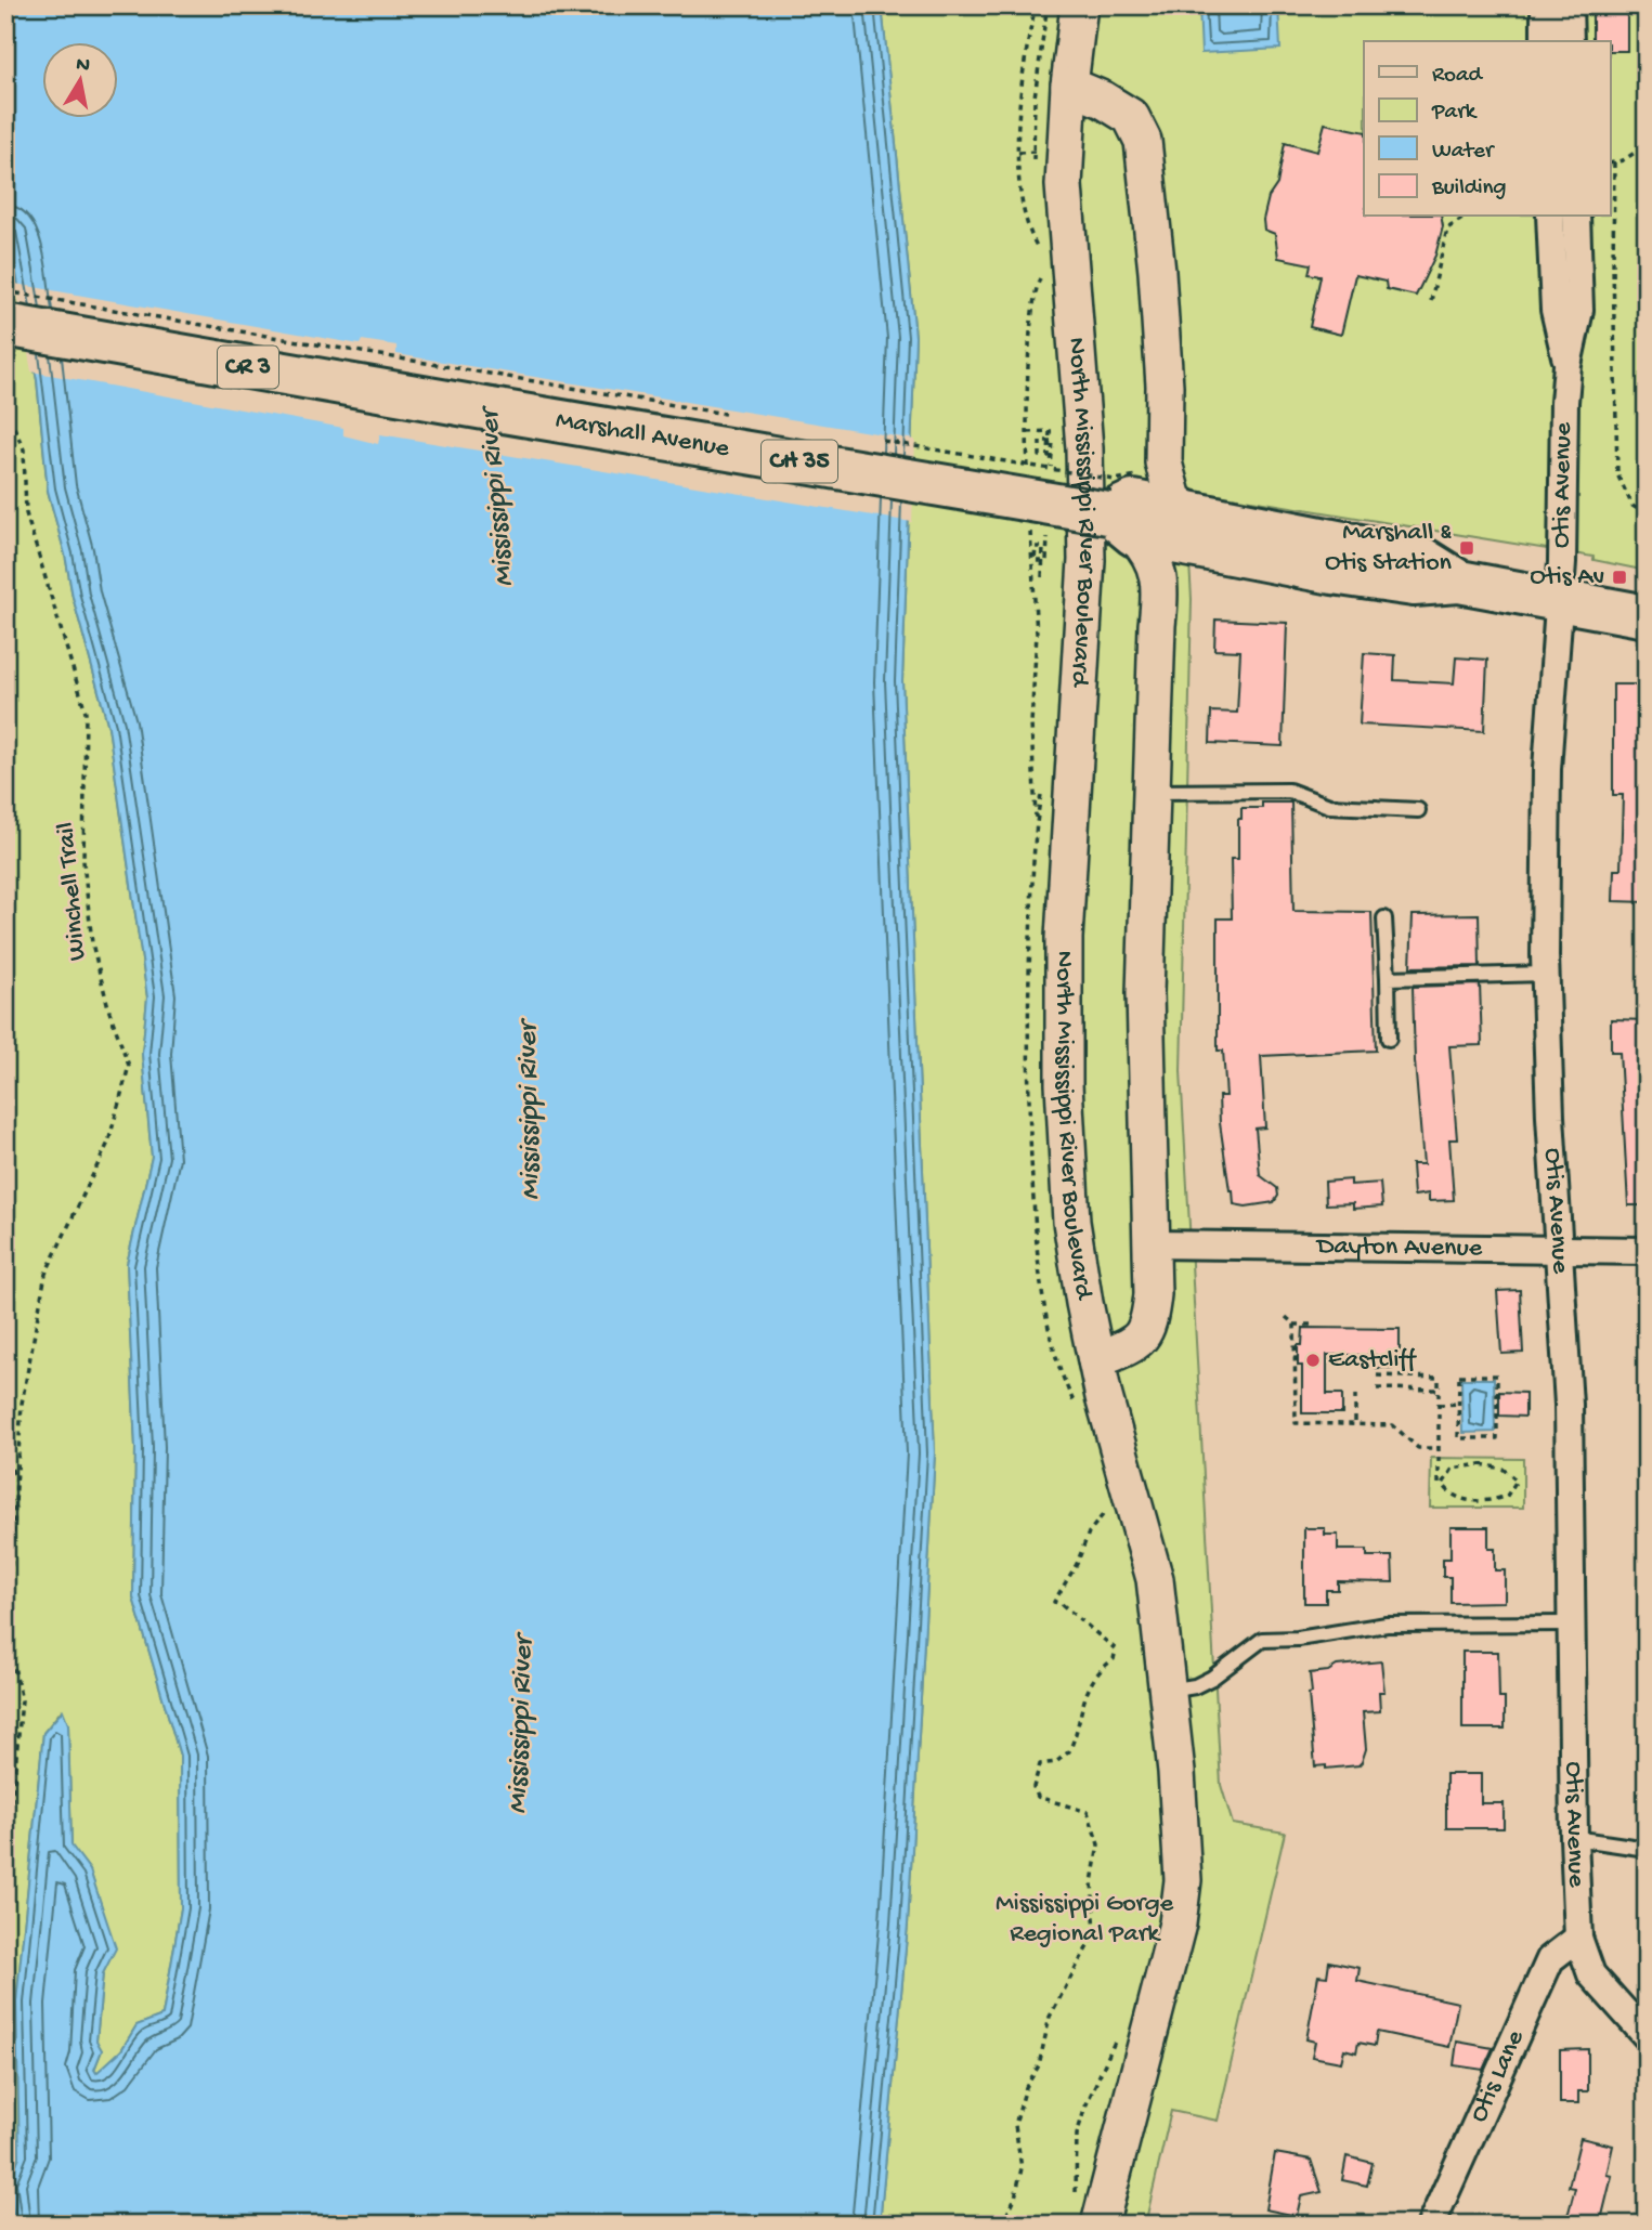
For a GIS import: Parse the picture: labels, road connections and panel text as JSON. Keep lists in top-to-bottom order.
{
  "streets": {
    "main road": ["CR 3", "Marshall Avenue", "CH 35"],
    "street": [
      "Otis Avenue",
      "North Mississippi River Boulevard",
      "Dayton Avenue",
      "Otis Lane"
    ],
    "path": ["Winchell Trail"]
  },
  "crossings": [
    ["CR 3", "Marshall Avenue"],
    ["Marshall Avenue", "Otis Avenue"],
    ["Otis Avenue", "Dayton Avenue"],
    ["Otis Avenue", "Otis Lane"]
  ],
  "water": ["Mississippi River"],
  "parks": ["Mississippi Gorge Regional Park"],
  "places": {
    "transit": ["Marshall & Otis Station", "Otis Av"],
    "other": ["Eastcliff"]
  },
  "legend": [
    "Road",
    "Park",
    "Water",
    "Building"
  ],
  "north": "top"
}
